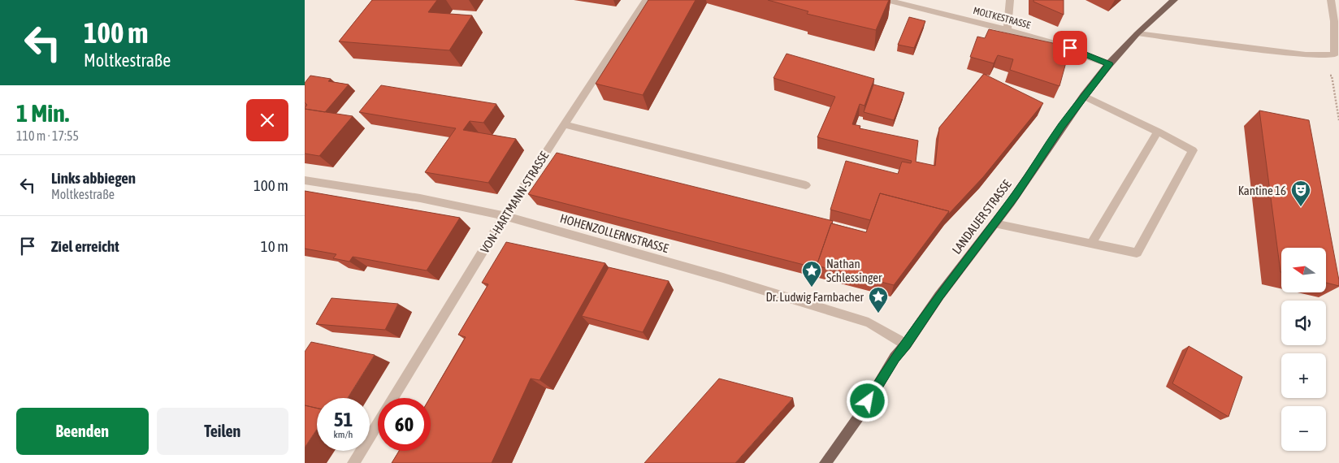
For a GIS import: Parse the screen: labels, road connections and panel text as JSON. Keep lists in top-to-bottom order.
{
  "streets": {
    "main road": ["LANDAUER STRASSE"],
    "street": ["MOLTKESTRASSE", "VON-HARTMANN-STRASSE", "HOHENZOLLERNSTRASSE"]
  },
  "crossings": [
    ["MOLTKESTRASSE", "LANDAUER STRASSE"],
    ["VON-HARTMANN-STRASSE", "HOHENZOLLERNSTRASSE"],
    ["LANDAUER STRASSE", "HOHENZOLLERNSTRASSE"]
  ],
  "places": {
    "theatre": ["Kantine 16"],
    "place": ["Nathan Schlessinger", "Dr. Ludwig Farnbacher"]
  },
  "north": "left",
  "page": {
    "turn": ["100 m", "Moltkestraße"],
    "heading": ["1 Min.", "110 m · 17:55"],
    "list": [
      {
        "name": "Links abbiegen",
        "note": "Moltkestraße",
        "value": "100 m"
      },
      {
        "name": "Ziel erreicht",
        "value": "10 m"
      }
    ],
    "map_buttons": ["+", "−"],
    "speed": "51 km/h",
    "limit": "60",
    "buttons": ["Beenden", "Teilen"]
  }
}
